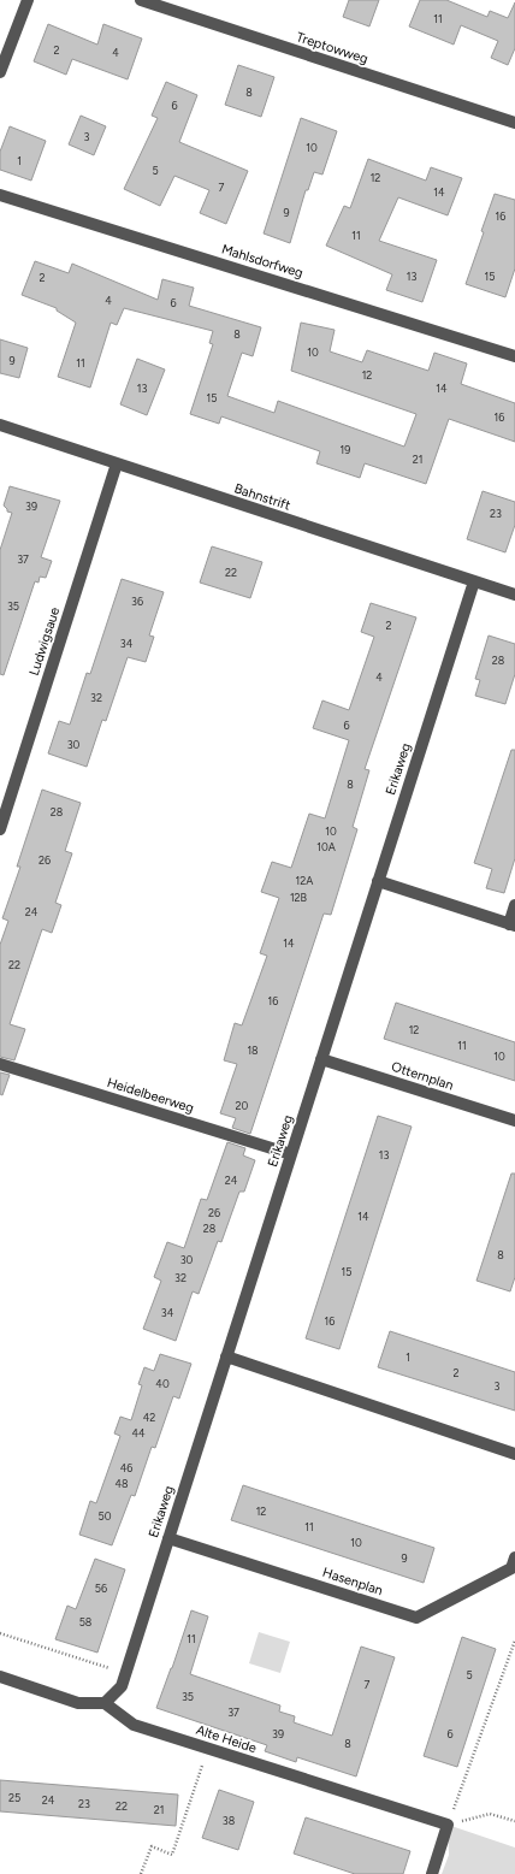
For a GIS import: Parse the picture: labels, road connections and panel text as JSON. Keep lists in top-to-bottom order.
{
  "streets": {
    "street": [
      "Treptowweg",
      "Mahlsdorfweg",
      "Bahnstrift",
      "Ludwigsaue",
      "Erikaweg",
      "Otternplan",
      "Heidelbeerweg",
      "Hasenplan",
      "Alte Heide"
    ]
  },
  "crossings": [
    ["Bahnstrift", "Ludwigsaue"],
    ["Bahnstrift", "Erikaweg"],
    ["Erikaweg", "Otternplan"],
    ["Erikaweg", "Heidelbeerweg"],
    ["Erikaweg", "Hasenplan"],
    ["Erikaweg", "Alte Heide"]
  ],
  "house_numbers": [
    "11",
    "2",
    "4",
    "8",
    "6",
    "3",
    "10",
    "1",
    "5",
    "12",
    "7",
    "14",
    "9",
    "16",
    "11",
    "13",
    "15",
    "2",
    "4",
    "6",
    "8",
    "10",
    "9",
    "11",
    "12",
    "13",
    "14",
    "15",
    "16",
    "19",
    "21",
    "39",
    "23",
    "37",
    "22",
    "36",
    "35",
    "2",
    "34",
    "28",
    "4",
    "32",
    "6",
    "30",
    "8",
    "28",
    "10",
    "10A",
    "26",
    "12A",
    "12B",
    "24",
    "14",
    "22",
    "16",
    "12",
    "11",
    "18",
    "10",
    "20",
    "13",
    "24",
    "26",
    "14",
    "28",
    "8",
    "30",
    "15",
    "32",
    "34",
    "16",
    "1",
    "2",
    "40",
    "3",
    "42",
    "44",
    "46",
    "48",
    "12",
    "50",
    "11",
    "10",
    "9",
    "56",
    "58",
    "11",
    "5",
    "7",
    "35",
    "37",
    "39",
    "6",
    "8",
    "25",
    "24",
    "23",
    "22",
    "21",
    "38"
  ]
}
